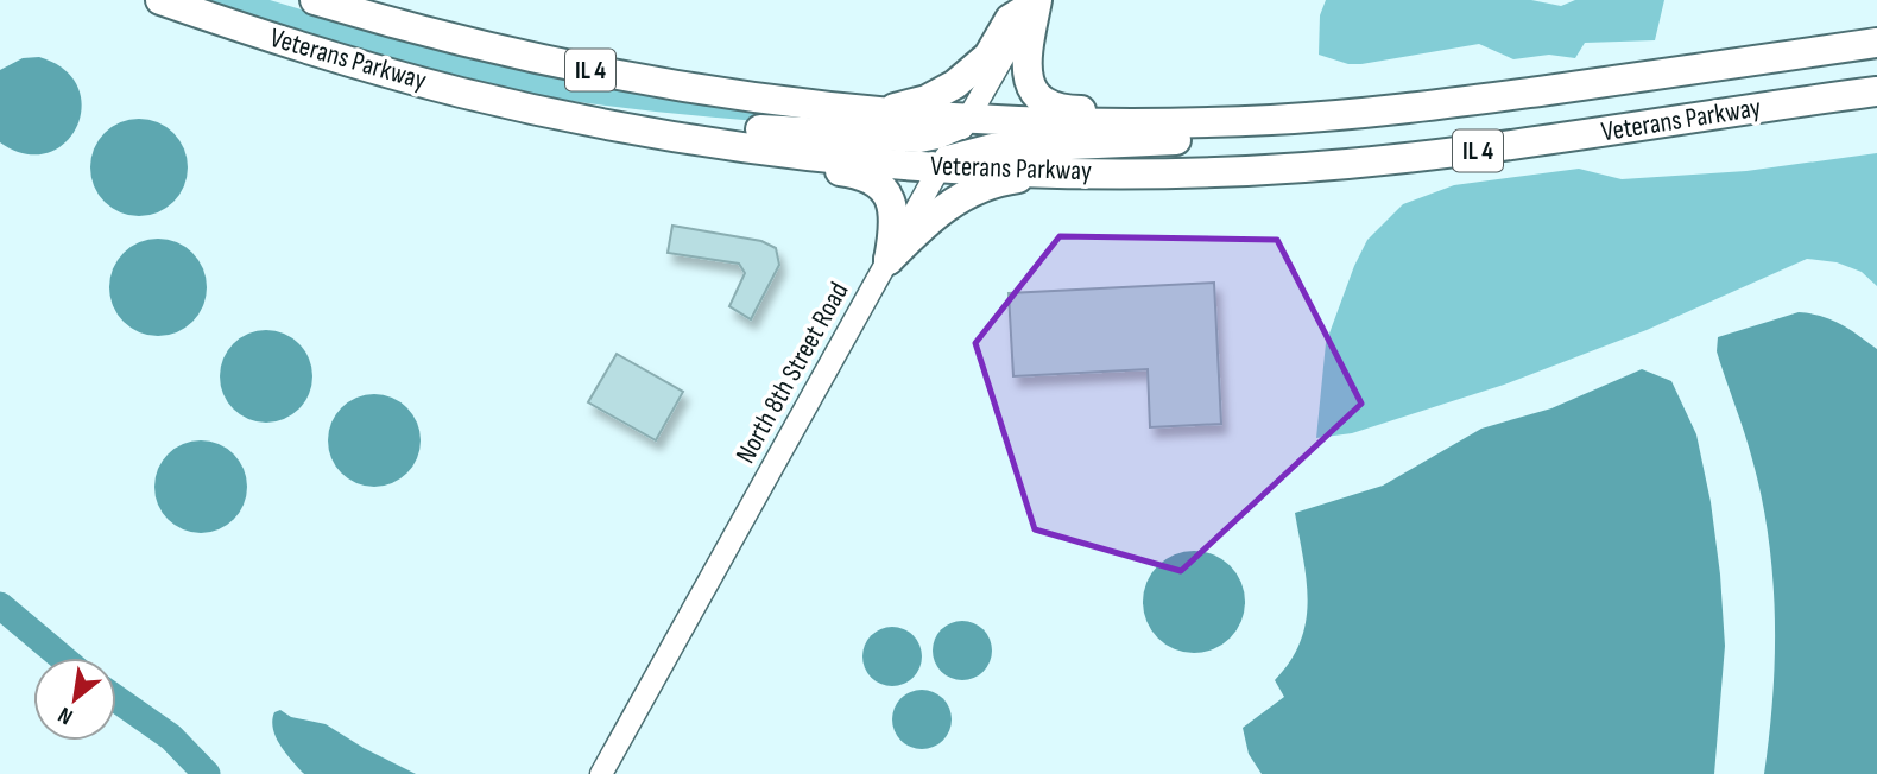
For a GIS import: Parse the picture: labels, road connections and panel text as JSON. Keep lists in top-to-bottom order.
{
  "streets": {
    "highway": ["Veterans Parkway", "IL 4"],
    "street": ["North 8th Street Road"]
  },
  "crossings": [
    ["Veterans Parkway", "North 8th Street Road"]
  ],
  "north": "bottom left"
}
